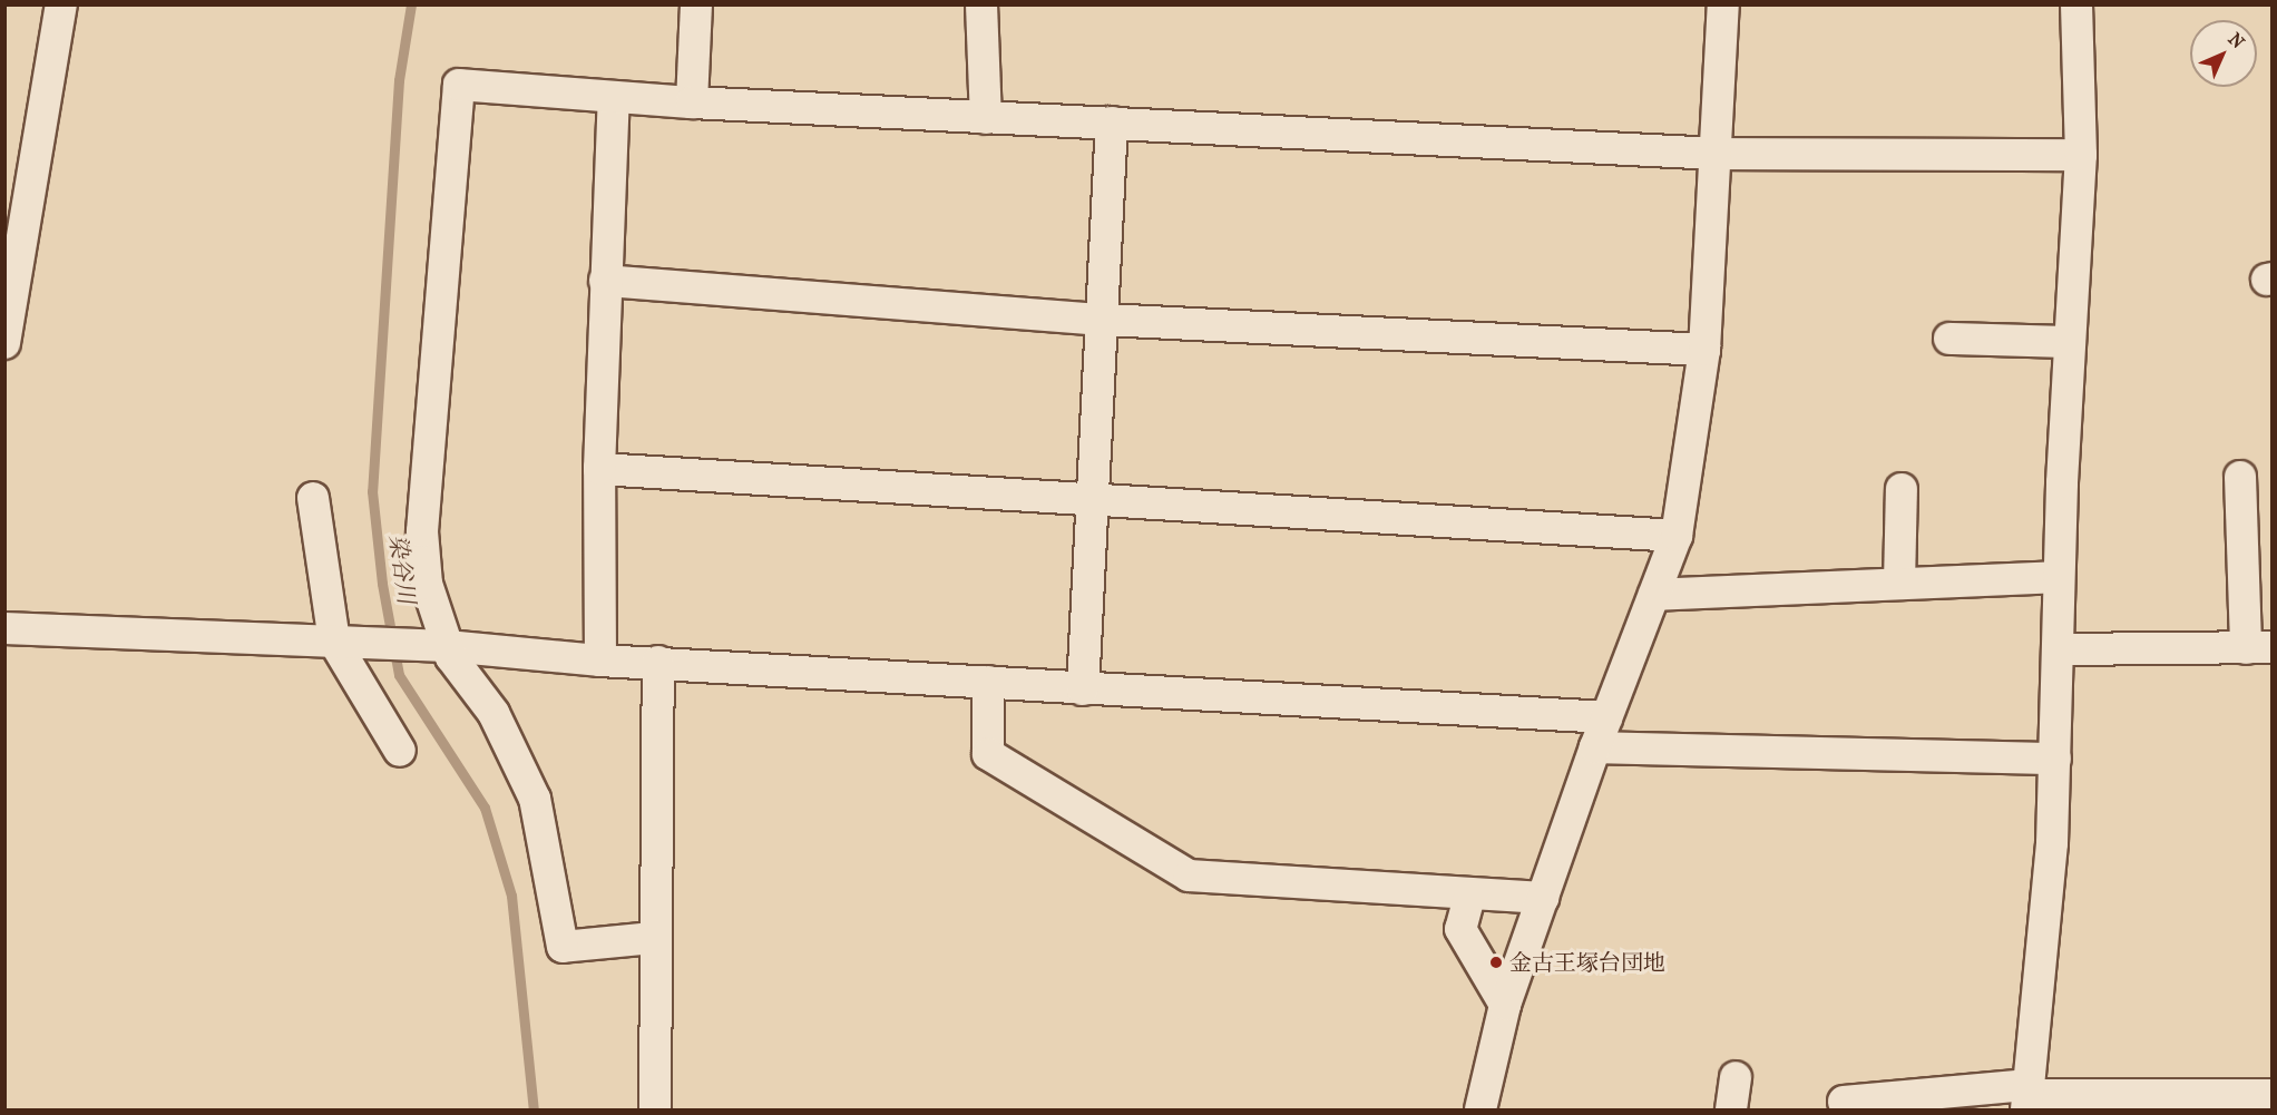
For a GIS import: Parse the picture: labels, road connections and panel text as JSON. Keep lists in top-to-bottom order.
{
  "water": ["染谷川"],
  "places": ["金古王塚台団地"],
  "north": "top right"
}
